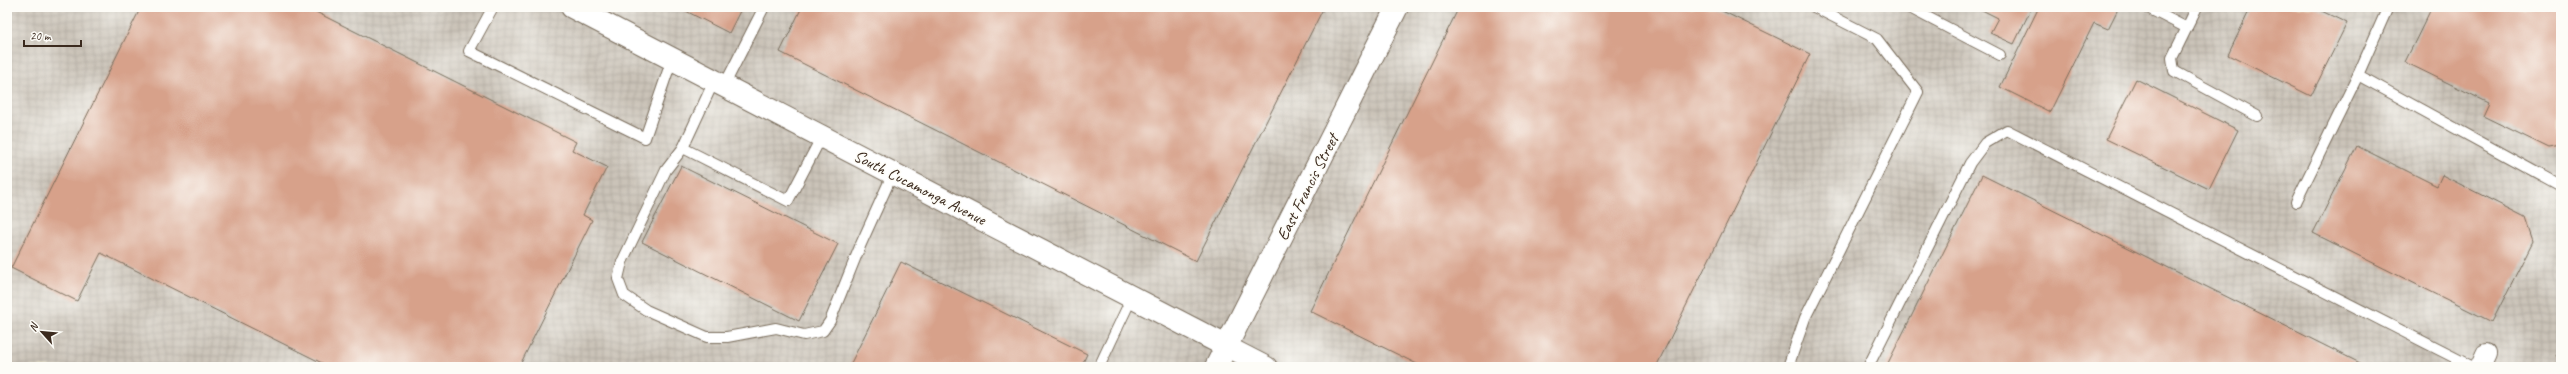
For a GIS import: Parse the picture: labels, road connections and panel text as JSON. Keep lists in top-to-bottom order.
{
  "streets": {
    "street": ["South Cucamonga Avenue", "East Francis Street"]
  },
  "crossings": [
    ["South Cucamonga Avenue", "East Francis Street"]
  ],
  "scale_bar": "20 m",
  "north": "top left"
}
